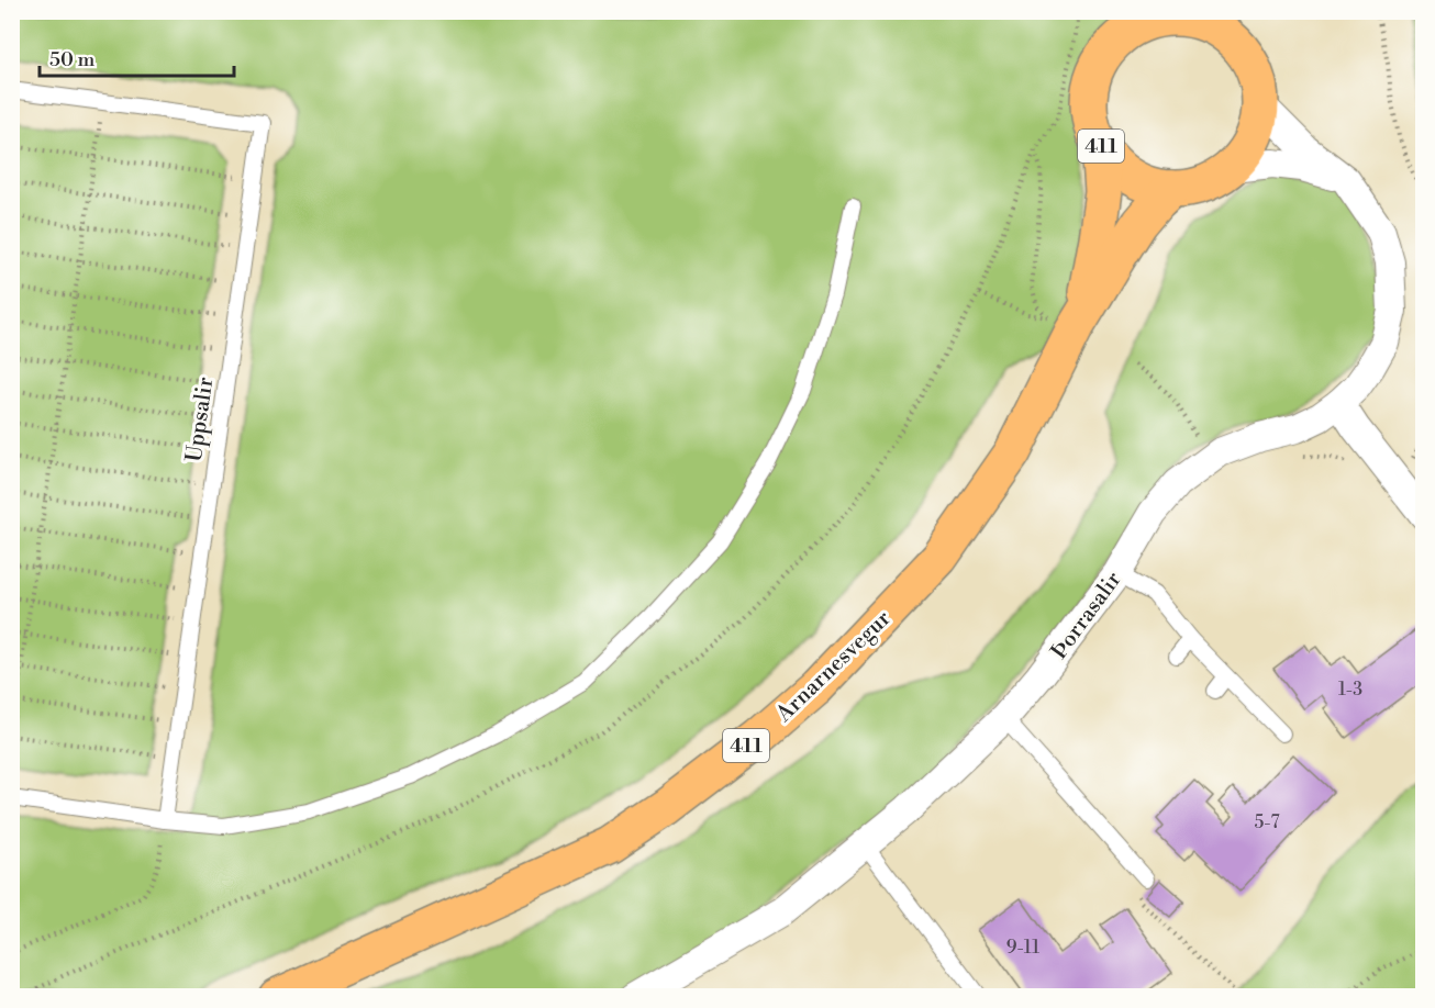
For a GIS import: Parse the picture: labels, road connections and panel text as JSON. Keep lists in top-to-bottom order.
{
  "streets": {
    "main road": ["411", "Arnarnesvegur"],
    "street": ["Þorrasalir"],
    "lane": ["Uppsalir"]
  },
  "crossings": [
    ["411", "Þorrasalir"],
    ["411", "Arnarnesvegur"],
    ["Þorrasalir", "Arnarnesvegur"]
  ],
  "house_numbers": ["1-3", "5-7", "9-11"],
  "scale_bar": "50 m"
}
